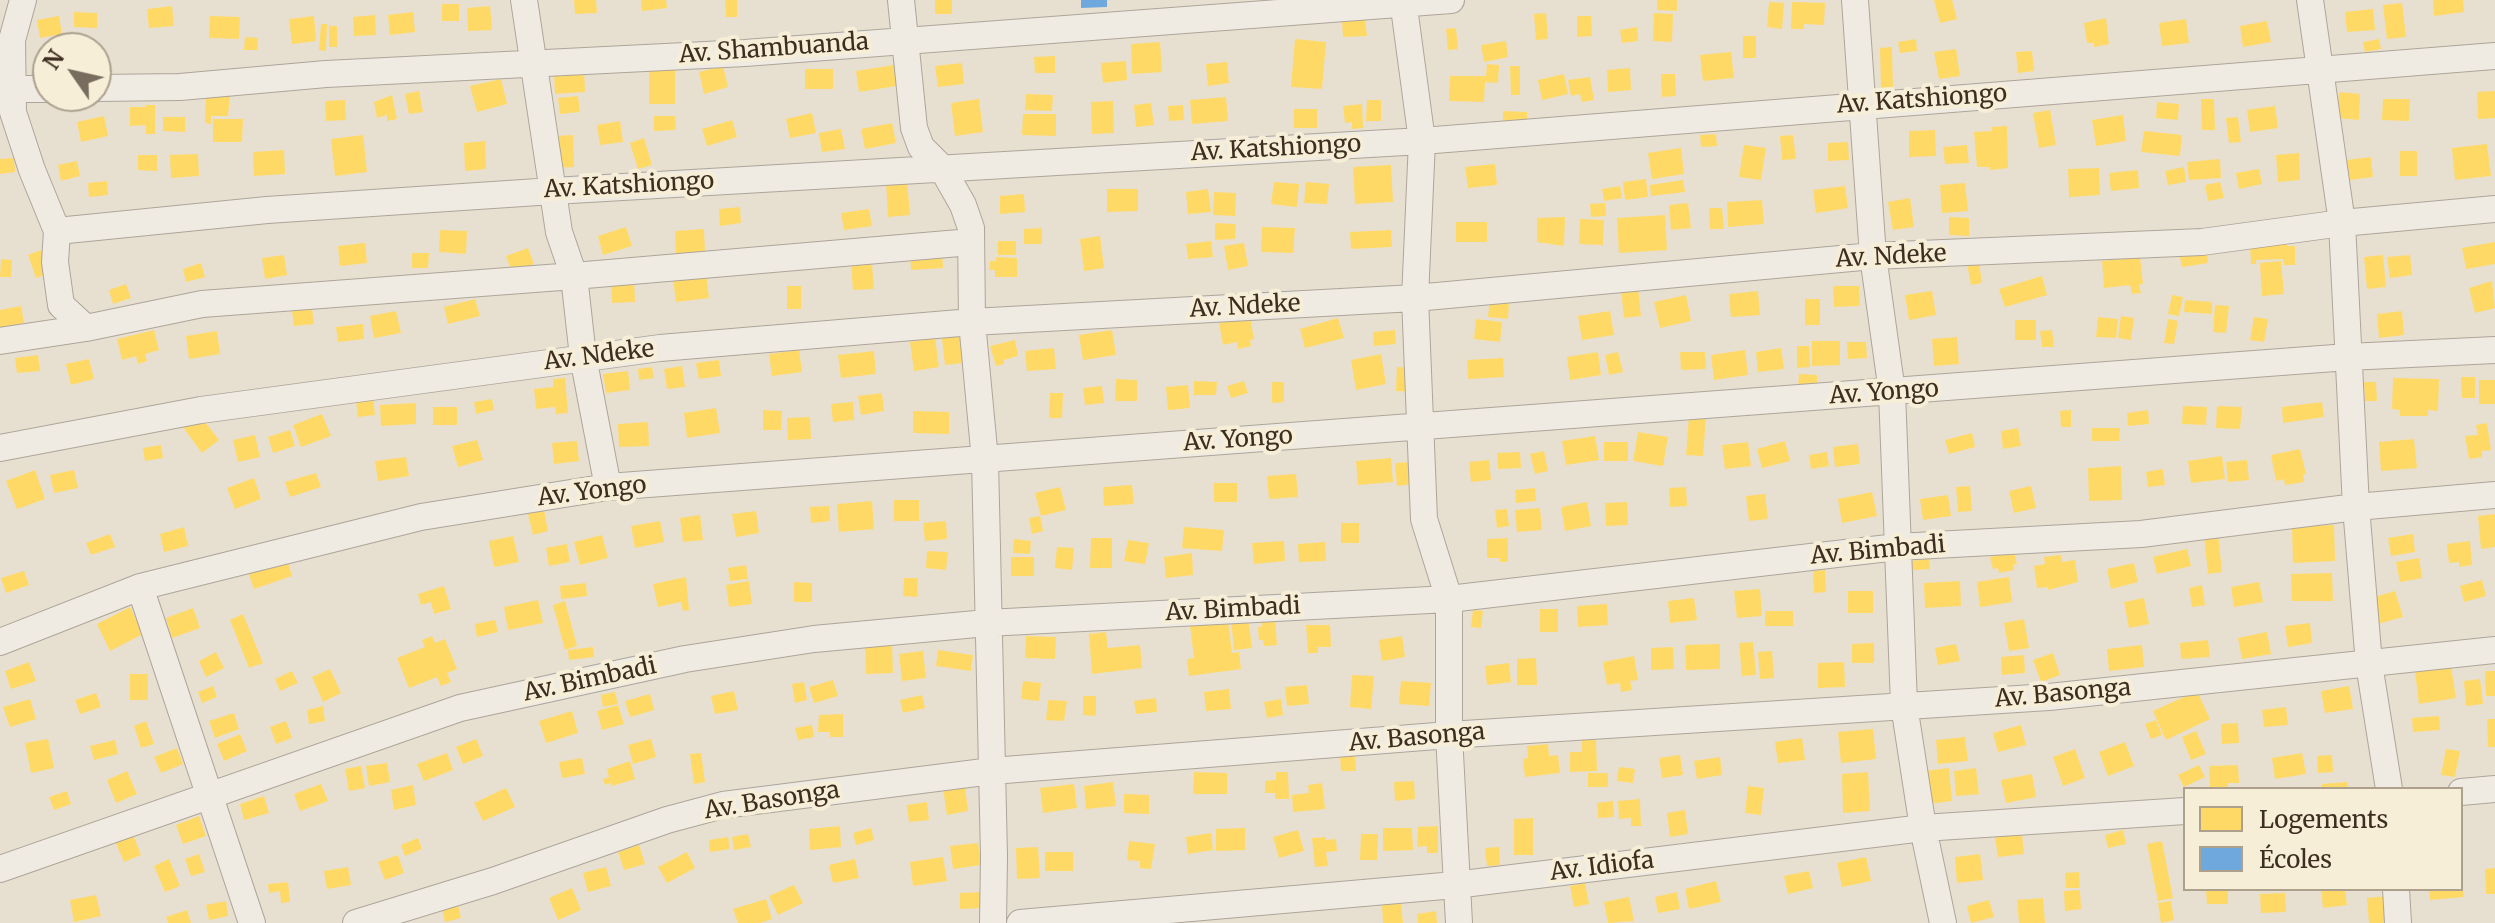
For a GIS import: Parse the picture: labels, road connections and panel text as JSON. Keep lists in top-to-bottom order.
{
  "streets": {
    "street": [
      "Av. Shambuanda",
      "Av. Katshiongo",
      "Av. Ndeke",
      "Av. Yongo",
      "Av. Bimbadi",
      "Av. Basonga",
      "Av. Idiofa"
    ]
  },
  "legend": ["Logements", "Écoles"],
  "north": "top left"
}
